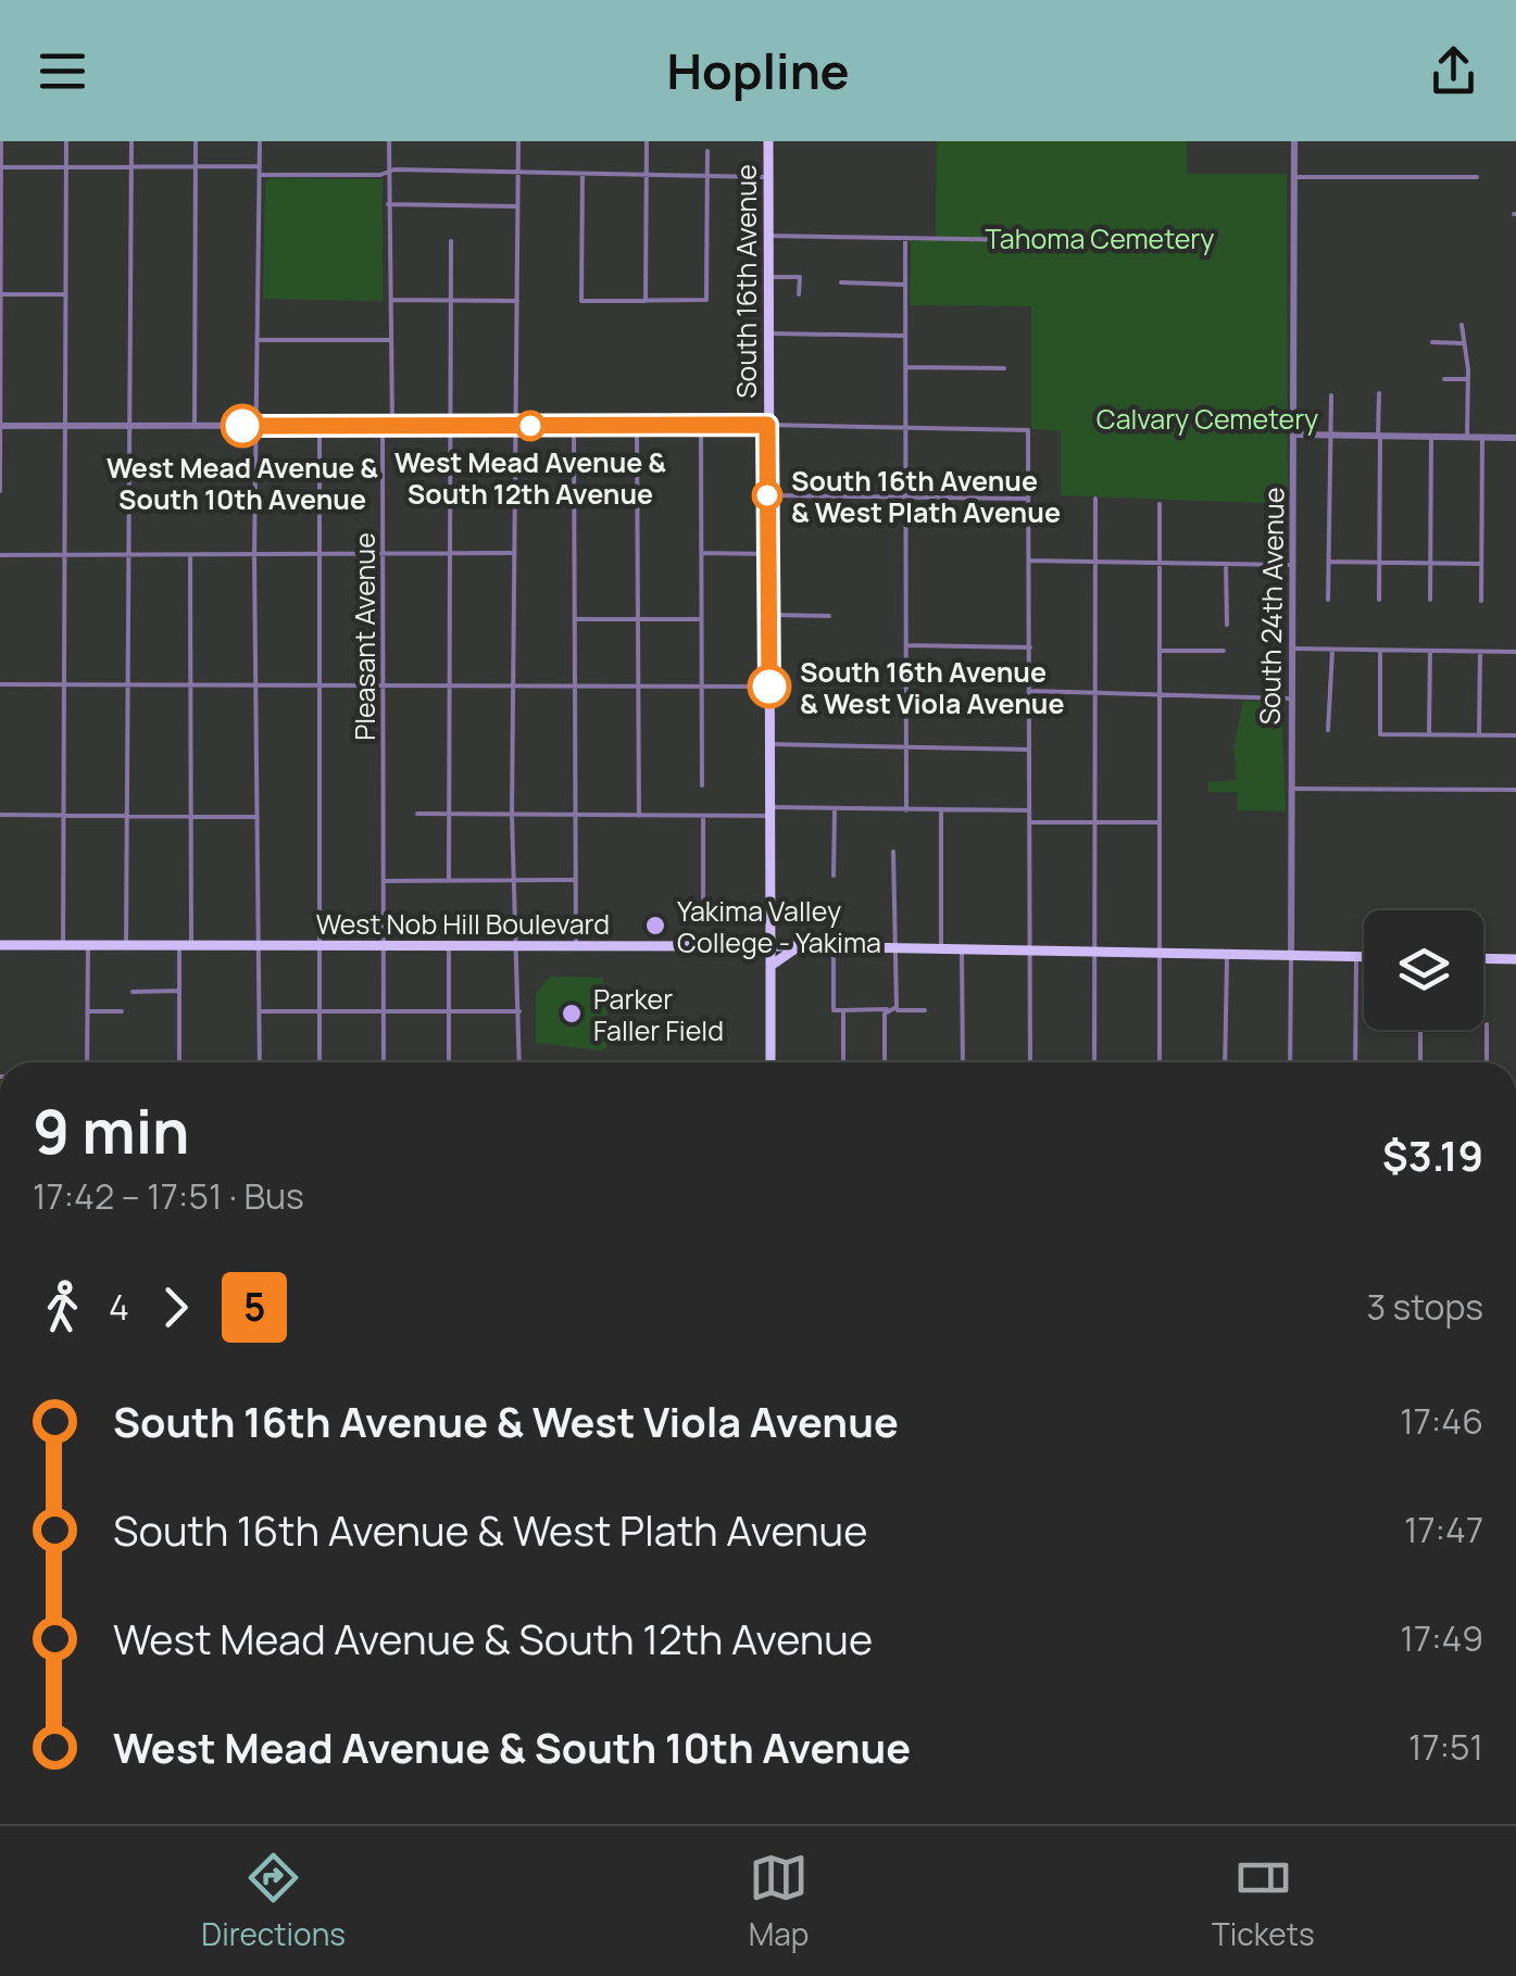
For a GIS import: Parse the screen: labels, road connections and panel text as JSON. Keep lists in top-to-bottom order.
{
  "streets": {
    "main road": ["South 16th Avenue", "West Nob Hill Boulevard"],
    "street": ["South 24th Avenue", "Pleasant Avenue"]
  },
  "crossings": [
    ["South 16th Avenue", "West Nob Hill Boulevard"],
    ["South 24th Avenue", "West Nob Hill Boulevard"],
    ["Pleasant Avenue", "West Nob Hill Boulevard"]
  ],
  "parks": ["Tahoma Cemetery", "Calvary Cemetery"],
  "places": [
    "West Mead Avenue & South 10th Avenue",
    "West Mead Avenue & South 12th Avenue",
    "South 16th Avenue & West Plath Avenue",
    "South 16th Avenue & West Viola Avenue",
    "Yakima Valley College - Yakima",
    "Parker Faller Field"
  ],
  "lines": ["bus line 5"],
  "page": {
    "header": "Hopline",
    "heading": ["9 min", "17:42 – 17:51 · Bus", "$3.19"],
    "legs": ["4", "5", "3 stops"],
    "list": [
      {
        "name": "South 16th Avenue & West Viola Avenue",
        "value": "17:46"
      },
      {
        "name": "South 16th Avenue & West Plath Avenue",
        "value": "17:47"
      },
      {
        "name": "West Mead Avenue & South 12th Avenue",
        "value": "17:49"
      },
      {
        "name": "West Mead Avenue & South 10th Avenue",
        "value": "17:51"
      }
    ],
    "tabs": ["Directions", "Map", "Tickets"]
  }
}
